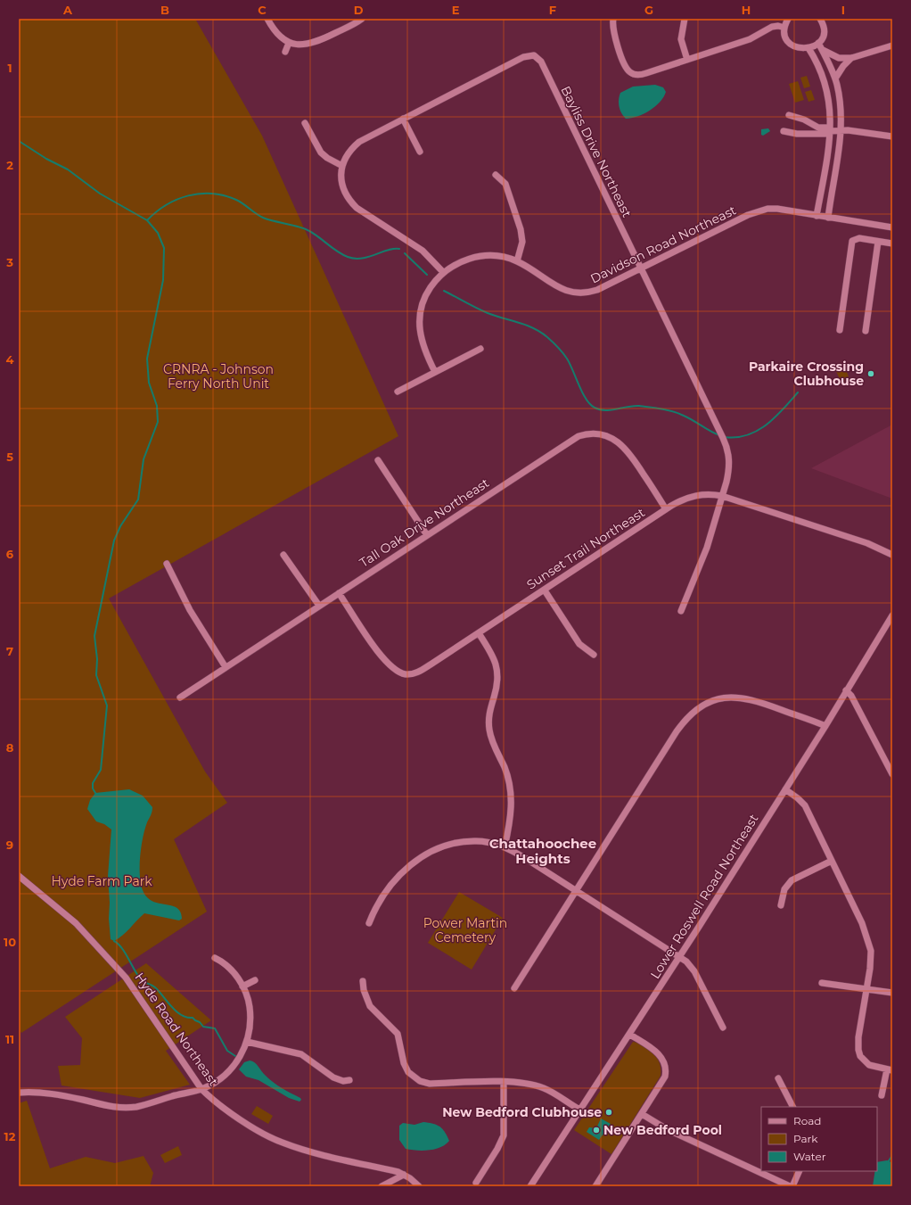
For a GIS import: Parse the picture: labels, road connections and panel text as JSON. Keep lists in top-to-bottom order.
{
  "streets": {
    "street": [
      "Bayliss Drive Northeast",
      "Davidson Road Northeast",
      "Tall Oak Drive Northeast",
      "Sunset Trail Northeast",
      "Lower Roswell Road Northeast",
      "Hyde Road Northeast"
    ]
  },
  "crossings": [
    ["Bayliss Drive Northeast", "Davidson Road Northeast"],
    ["Bayliss Drive Northeast", "Sunset Trail Northeast"],
    ["Tall Oak Drive Northeast", "Sunset Trail Northeast"]
  ],
  "districts": ["Chattahoochee Heights"],
  "parks": ["CRNRA - Johnson Ferry North Unit", "Hyde Farm Park", "Power Martin Cemetery"],
  "places": ["Parkaire Crossing Clubhouse", "New Bedford Clubhouse", "New Bedford Pool"],
  "legend": ["Road", "Park", "Water"],
  "grid": {
    "columns": [
      "A",
      "B",
      "C",
      "D",
      "E",
      "F",
      "G",
      "H",
      "I"
    ],
    "rows": [
      "1",
      "2",
      "3",
      "4",
      "5",
      "6",
      "7",
      "8",
      "9",
      "10",
      "11",
      "12"
    ]
  }
}
